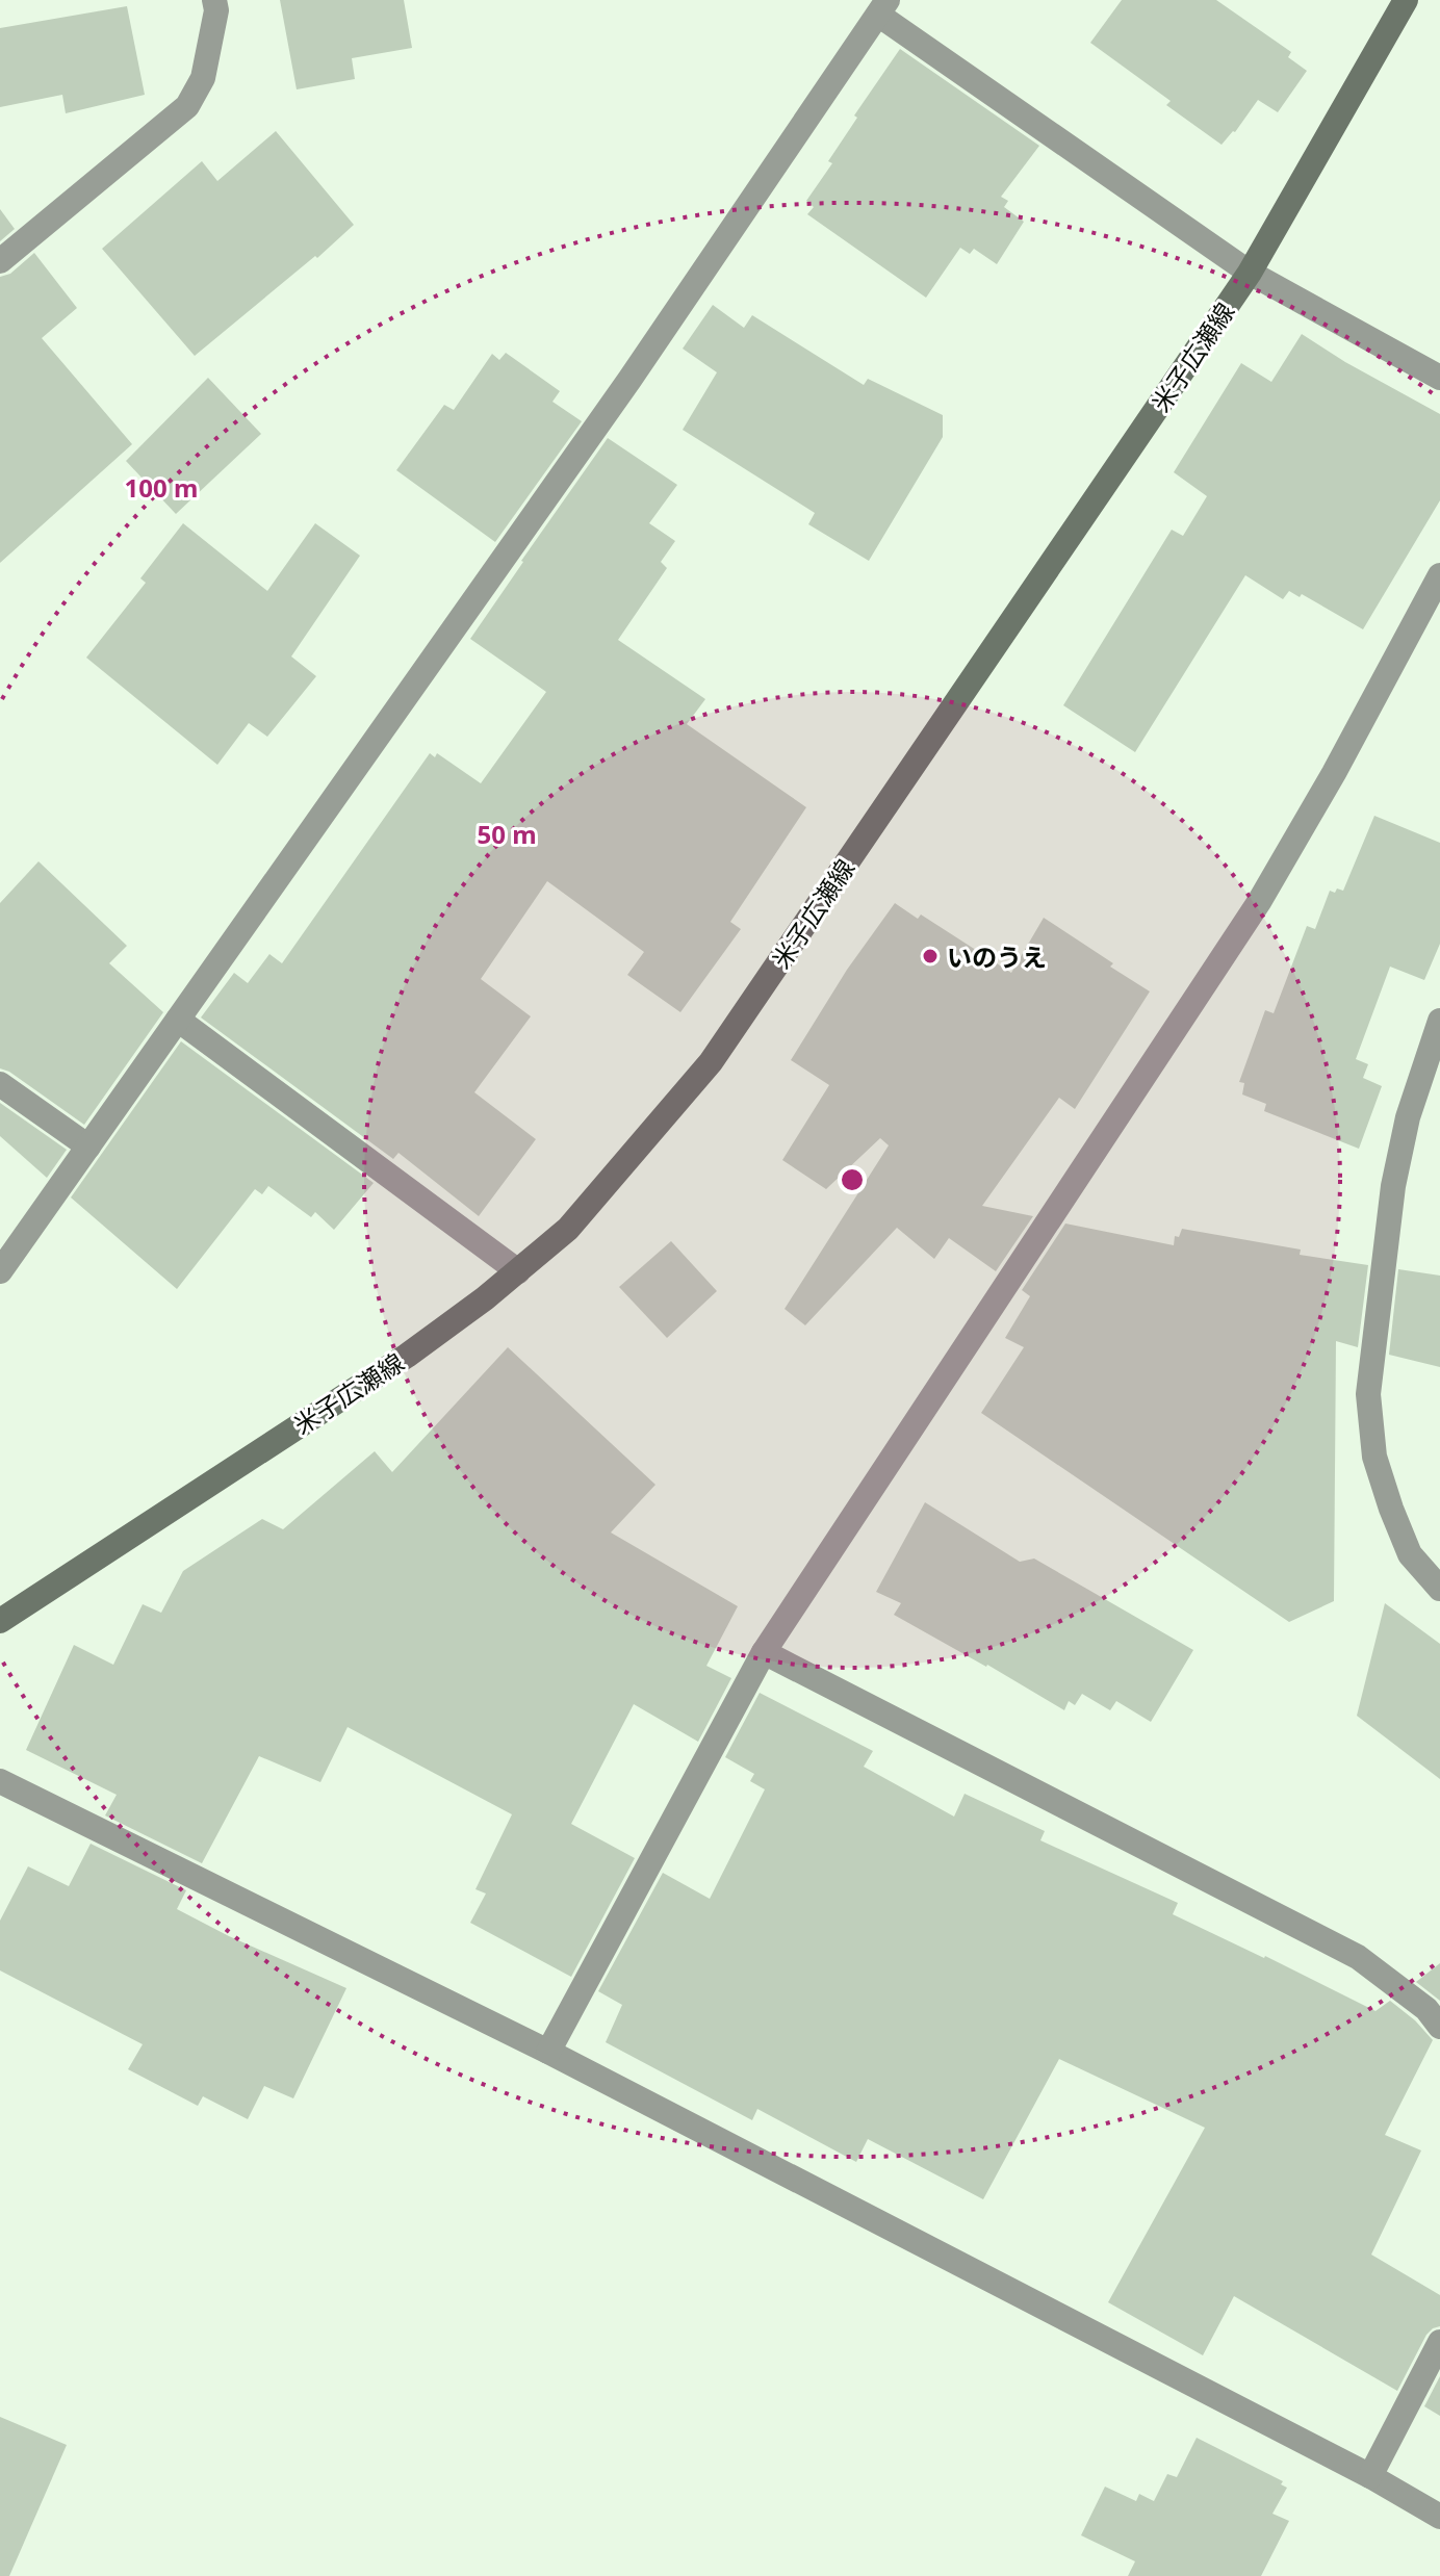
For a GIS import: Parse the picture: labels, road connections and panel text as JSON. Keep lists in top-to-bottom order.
{
  "streets": {
    "main road": ["米子広瀬線"]
  },
  "places": ["いのうえ"],
  "rings": ["100 m", "50 m"]
}
